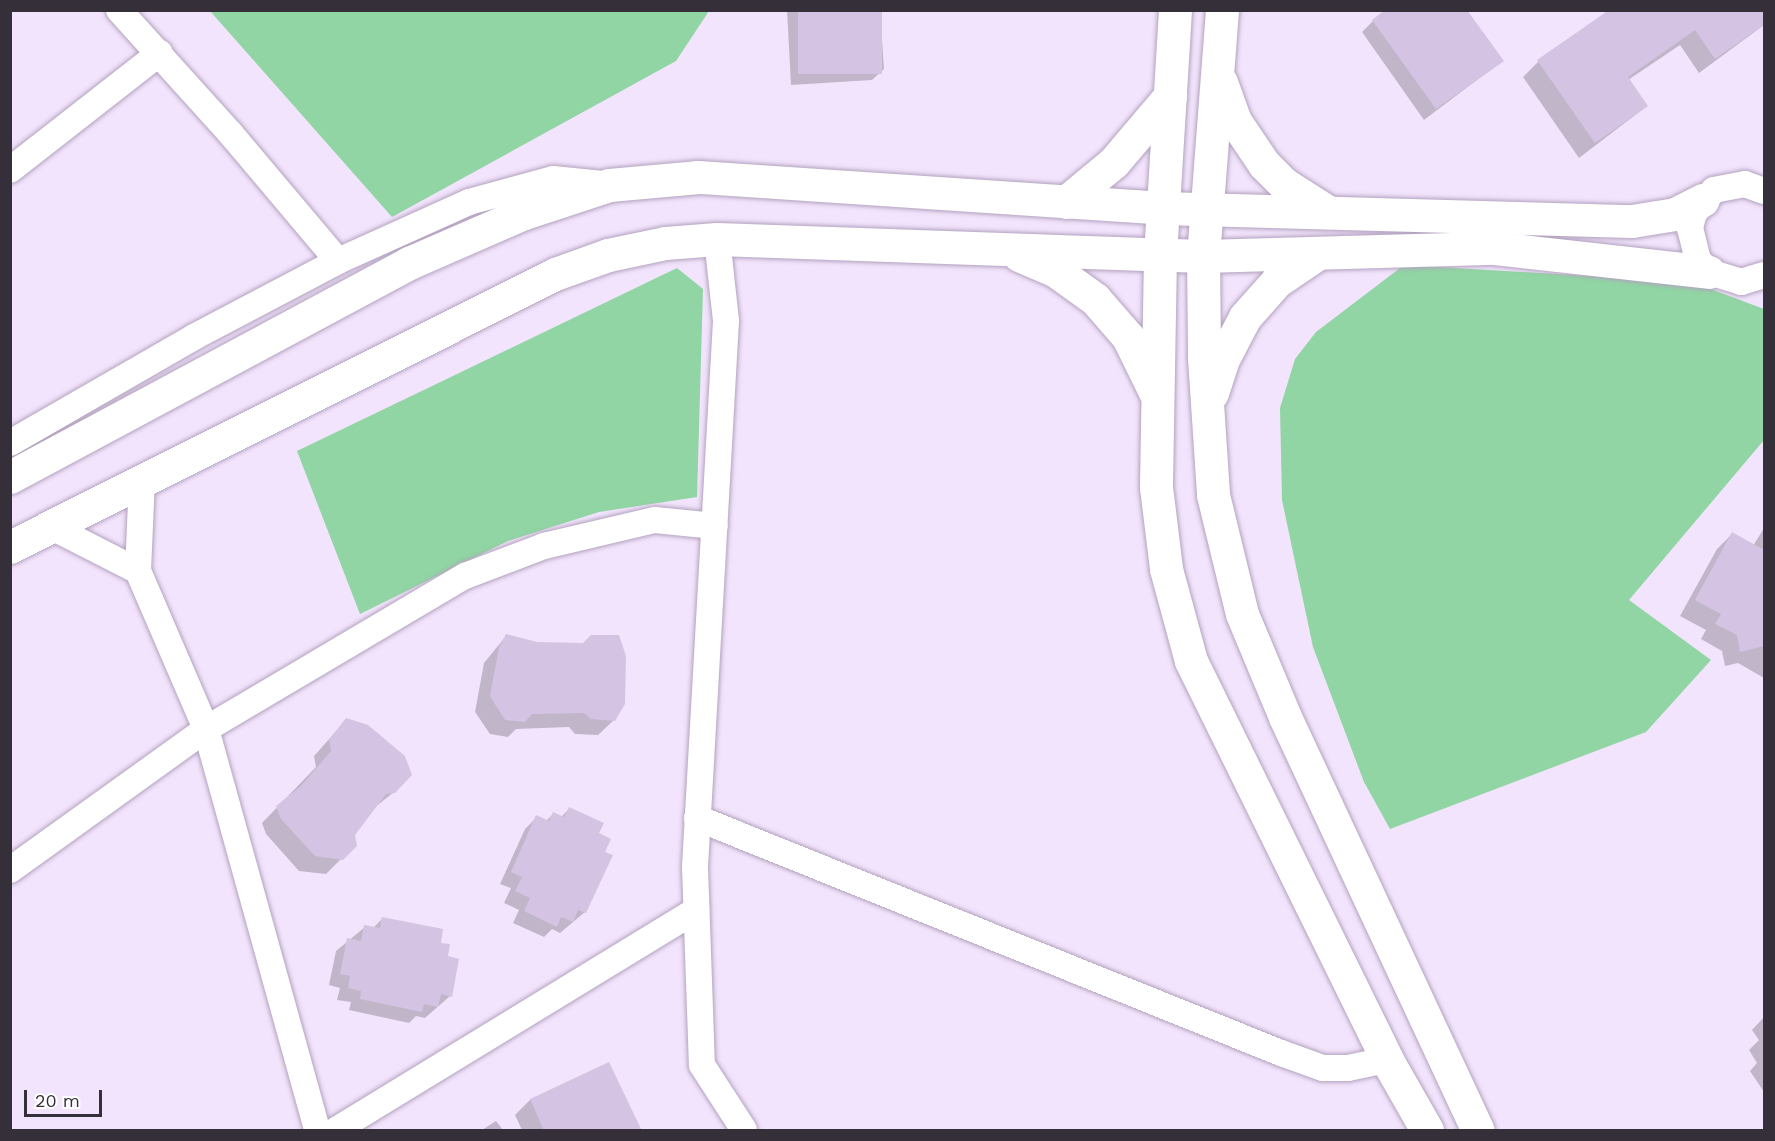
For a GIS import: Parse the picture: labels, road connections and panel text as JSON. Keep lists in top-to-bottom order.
{
  "scale_bar": "20 m"
}
